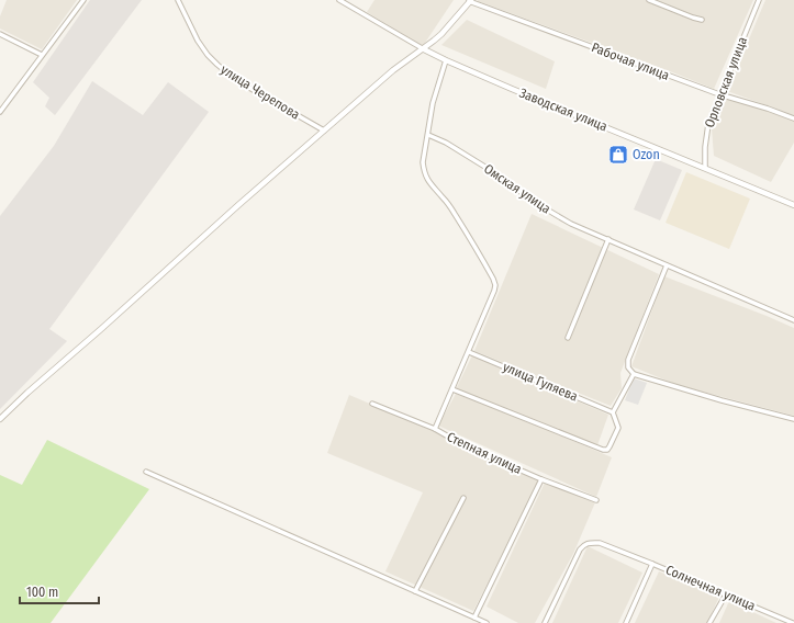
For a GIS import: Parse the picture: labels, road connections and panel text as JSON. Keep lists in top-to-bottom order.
{
  "streets": {
    "street": [
      "Рабочая улица",
      "Орловская улица",
      "улица Черепова",
      "Заводская улица",
      "Омская улица",
      "улица Гуляева",
      "Степная улица",
      "Солнечная улица"
    ]
  },
  "crossings": [
    ["Рабочая улица", "Орловская улица"],
    ["Орловская улица", "Заводская улица"]
  ],
  "places": {
    "shop": ["Ozon"]
  },
  "scale_bar": "100 m"
}
